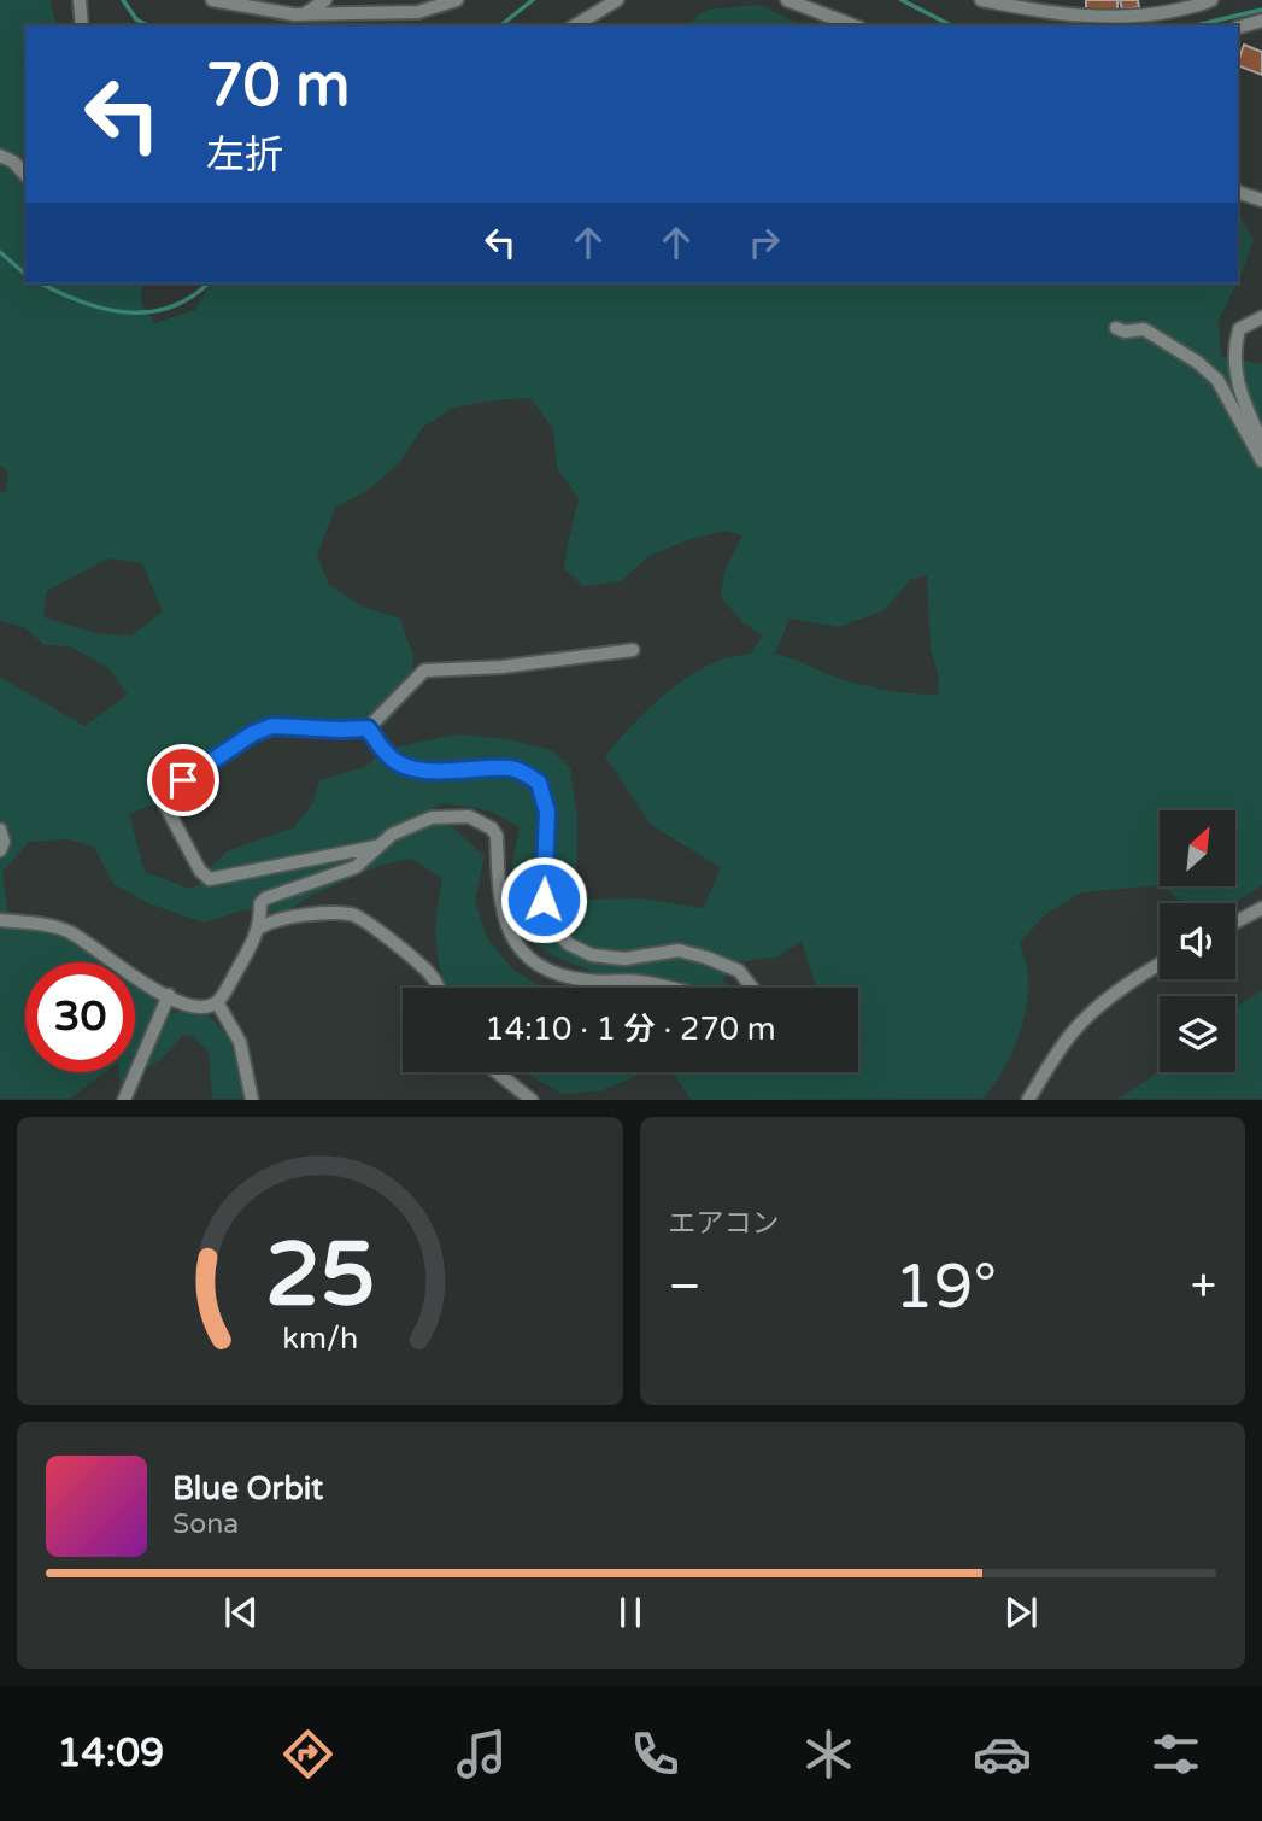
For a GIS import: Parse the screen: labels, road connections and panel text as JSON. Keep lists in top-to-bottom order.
{
  "north": "top right",
  "page": {
    "turn": ["70 m", "左折"],
    "limit": "30",
    "trip": "14:10 · 1 分 · 270 m",
    "tile": "エアコン",
    "heat": ["−", "19°", "+"],
    "song": ["Blue Orbit", "Sona"],
    "tabs": "14:09",
    "gauge": ["25", "km/h"]
  }
}
